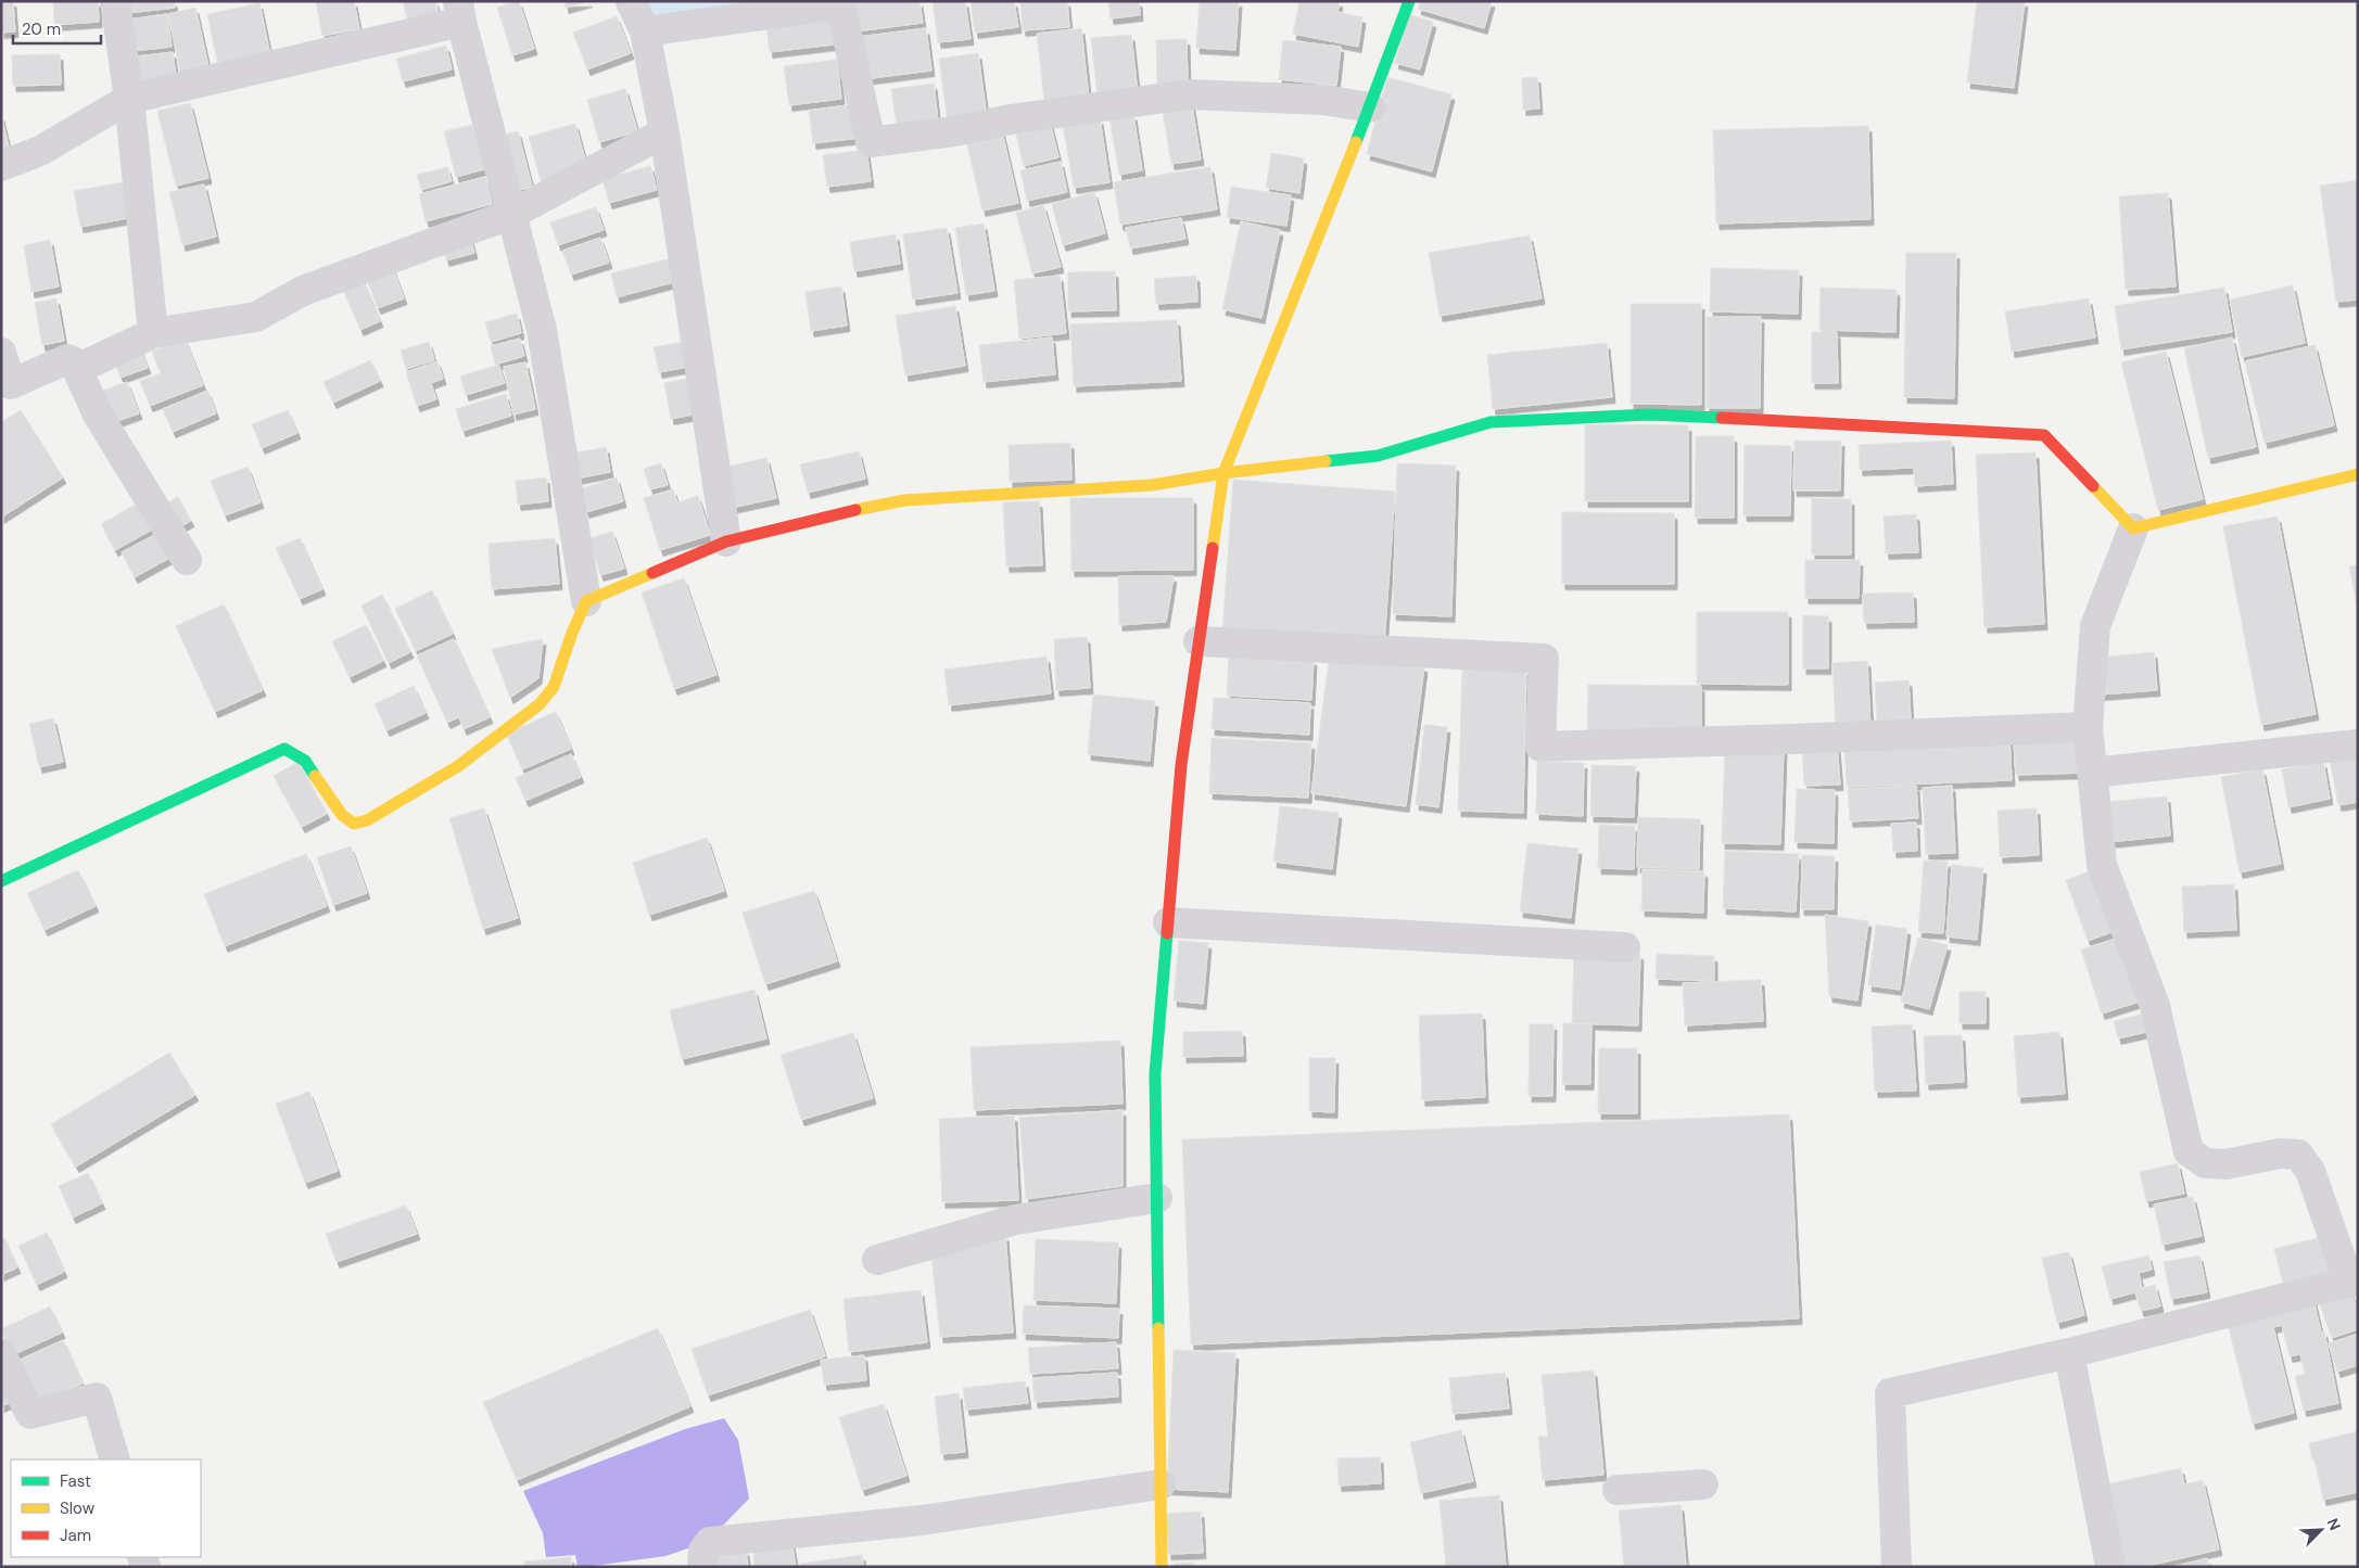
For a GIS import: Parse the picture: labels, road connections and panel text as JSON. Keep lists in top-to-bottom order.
{
  "legend": ["Fast", "Slow", "Jam"],
  "scale_bar": "20 m",
  "north": "top right"
}
